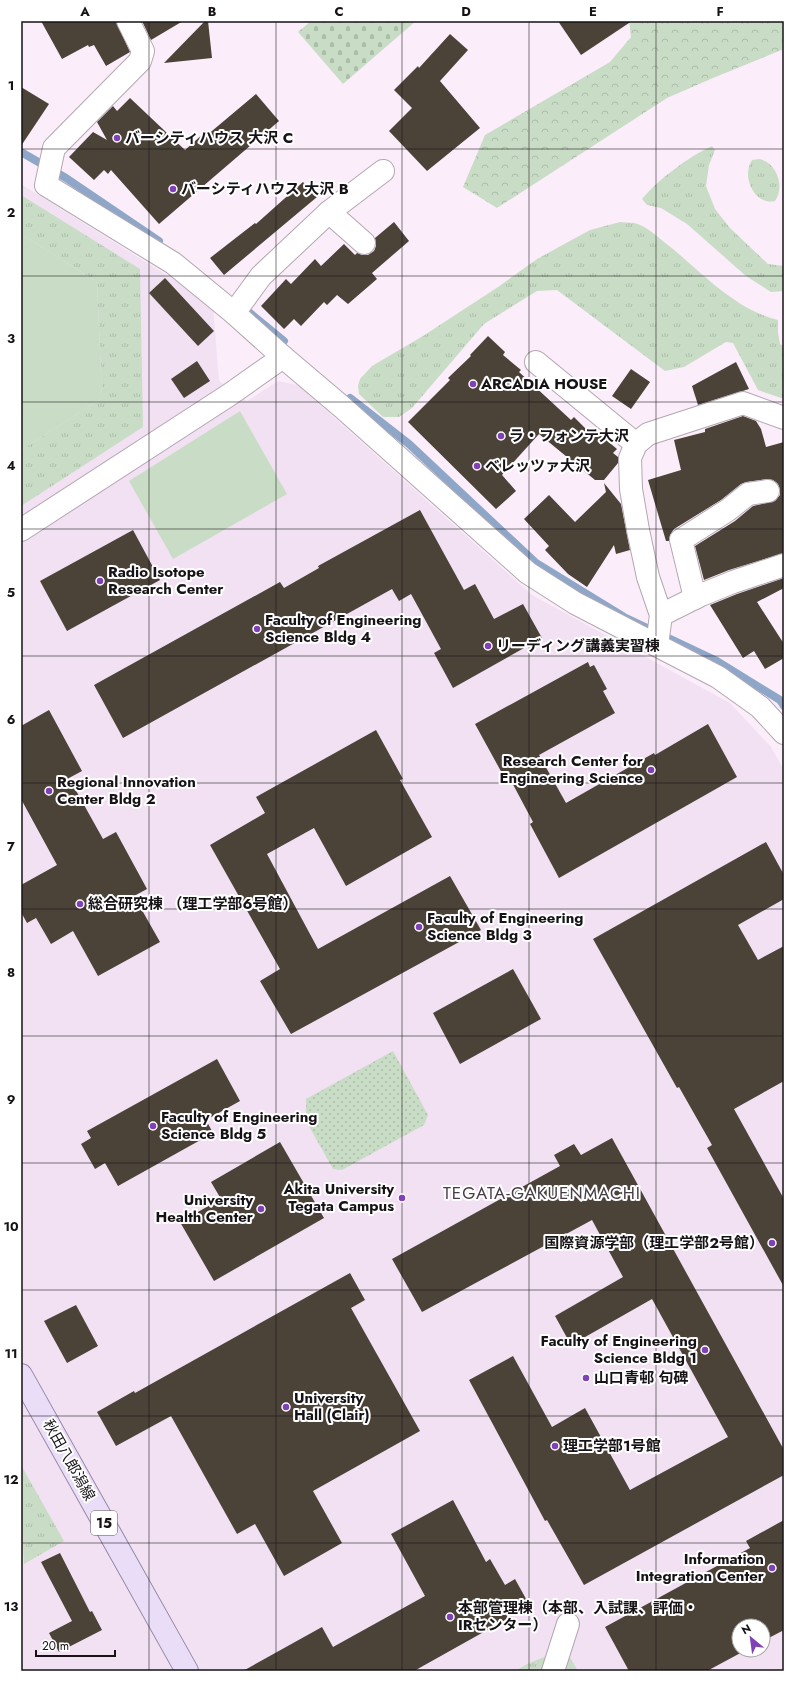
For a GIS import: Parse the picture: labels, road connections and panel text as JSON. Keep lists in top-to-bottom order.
{
  "streets": {
    "main road": ["秋田八郎潟線", "15"]
  },
  "districts": ["TEGATA-GAKUENMACHI"],
  "places": [
    "バーシティハウス 大沢 C",
    "バーシティハウス 大沢 B",
    "ARCADIA HOUSE",
    "ラ・フォンテ大沢",
    "ベレッツァ大沢",
    "Radio Isotope Research Center",
    "Faculty of Engineering Science Bldg 4",
    "リーディング講義実習棟",
    "Research Center for Engineering Science",
    "Regional Innovation Center Bldg 2",
    "総合研究棟 （理工学部6号館）",
    "Faculty of Engineering Science Bldg 3",
    "Faculty of Engineering Science Bldg 5",
    "Akita University Tegata Campus",
    "University Health Center",
    "国際資源学部（理工学部2号館）",
    "Faculty of Engineering Science Bldg 1",
    "山口青邨 句碑",
    "University Hall (Clair)",
    "理工学部1号館",
    "Information Integration Center",
    "本部管理棟（本部、入試課、評価・ IRセンター）"
  ],
  "scale_bar": "20 m",
  "north": "top left",
  "grid": {
    "columns": [
      "A",
      "B",
      "C",
      "D",
      "E",
      "F"
    ],
    "rows": [
      "1",
      "2",
      "3",
      "4",
      "5",
      "6",
      "7",
      "8",
      "9",
      "10",
      "11",
      "12",
      "13"
    ]
  }
}
